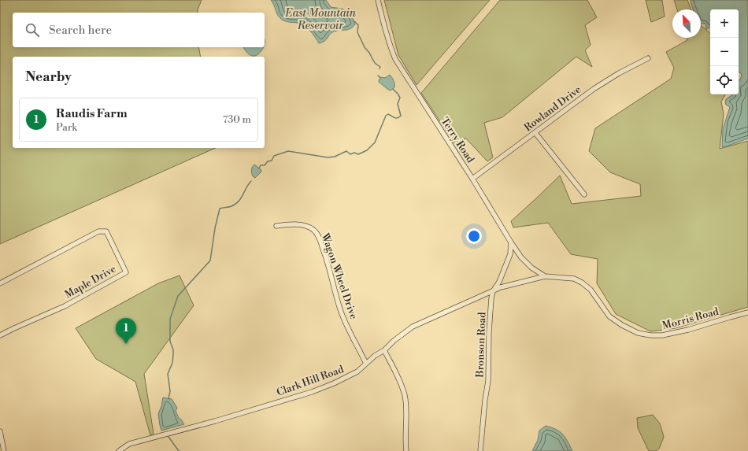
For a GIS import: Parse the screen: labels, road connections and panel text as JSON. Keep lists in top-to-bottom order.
{
  "streets": {
    "street": [
      "Rowland Drive",
      "Terry Road",
      "Wagon Wheel Drive",
      "Maple Drive",
      "Morris Road",
      "Bronson Road",
      "Clark Hill Road"
    ]
  },
  "crossings": [
    ["Rowland Drive", "Terry Road"],
    ["Terry Road", "Morris Road"],
    ["Terry Road", "Bronson Road"],
    ["Terry Road", "Clark Hill Road"],
    ["Wagon Wheel Drive", "Clark Hill Road"],
    ["Morris Road", "Clark Hill Road"],
    ["Bronson Road", "Clark Hill Road"]
  ],
  "water": ["East Mountain Reservoir"],
  "north": "top left",
  "page": {
    "map_buttons": ["+", "−"],
    "search": "Search here",
    "heading": "Nearby",
    "list": [
      {
        "mark": "1",
        "name": "Raudis Farm",
        "note": "Park",
        "value": "730 m"
      }
    ],
    "pins": "1"
  }
}
